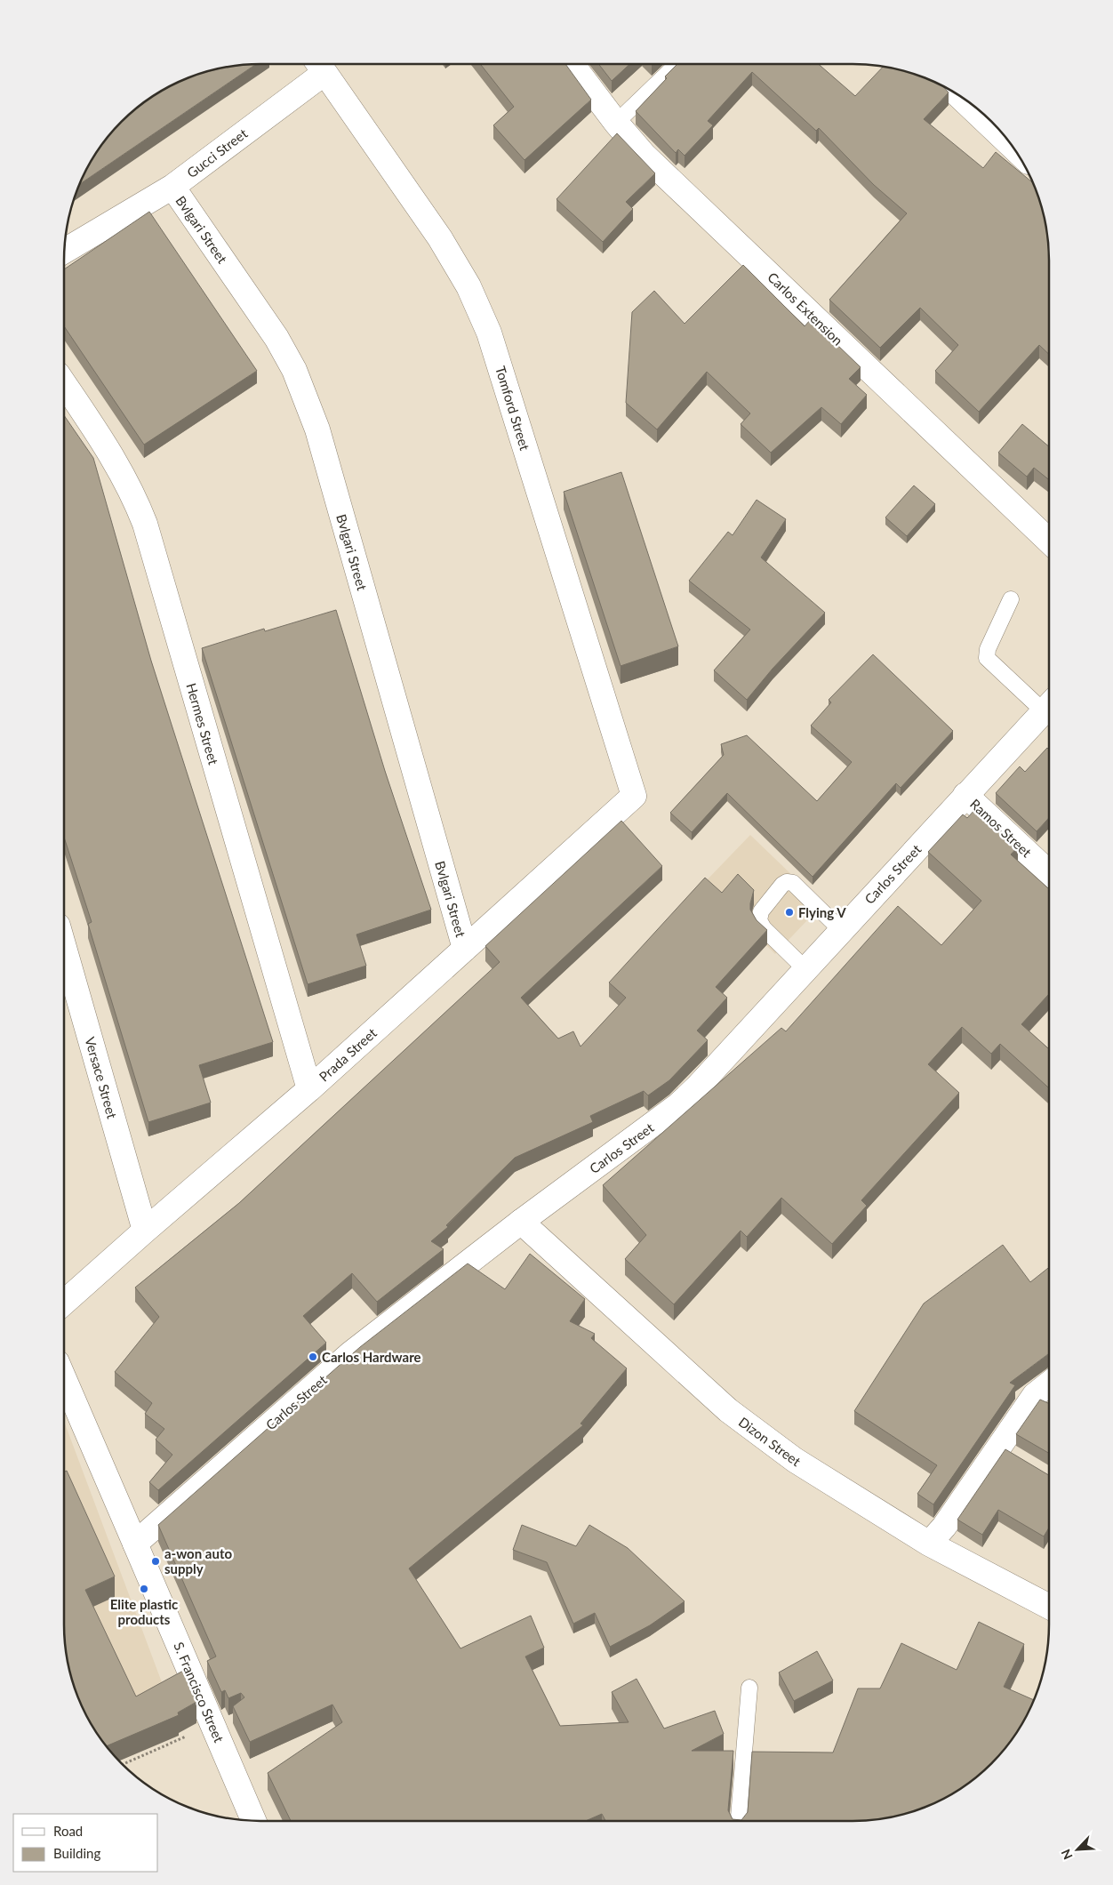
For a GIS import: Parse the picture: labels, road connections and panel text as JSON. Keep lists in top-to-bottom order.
{
  "streets": {
    "street": [
      "Gucci Street",
      "Bvlgari Street",
      "Carlos Extension",
      "Tomford Street",
      "Hermes Street",
      "Ramos Street",
      "Carlos Street",
      "Prada Street",
      "Versace Street",
      "Dizon Street",
      "S. Francisco Street"
    ]
  },
  "crossings": [
    ["Gucci Street", "Bvlgari Street"],
    ["Gucci Street", "Tomford Street"],
    ["Bvlgari Street", "Prada Street"],
    ["Tomford Street", "Prada Street"],
    ["Hermes Street", "Prada Street"],
    ["Ramos Street", "Carlos Street"],
    ["Carlos Street", "Dizon Street"],
    ["Carlos Street", "S. Francisco Street"],
    ["Prada Street", "Versace Street"]
  ],
  "places": [
    "Flying V",
    "Carlos Hardware",
    "a-won auto supply",
    "Elite plastic products"
  ],
  "legend": ["Road", "Building"],
  "north": "bottom left"
}
